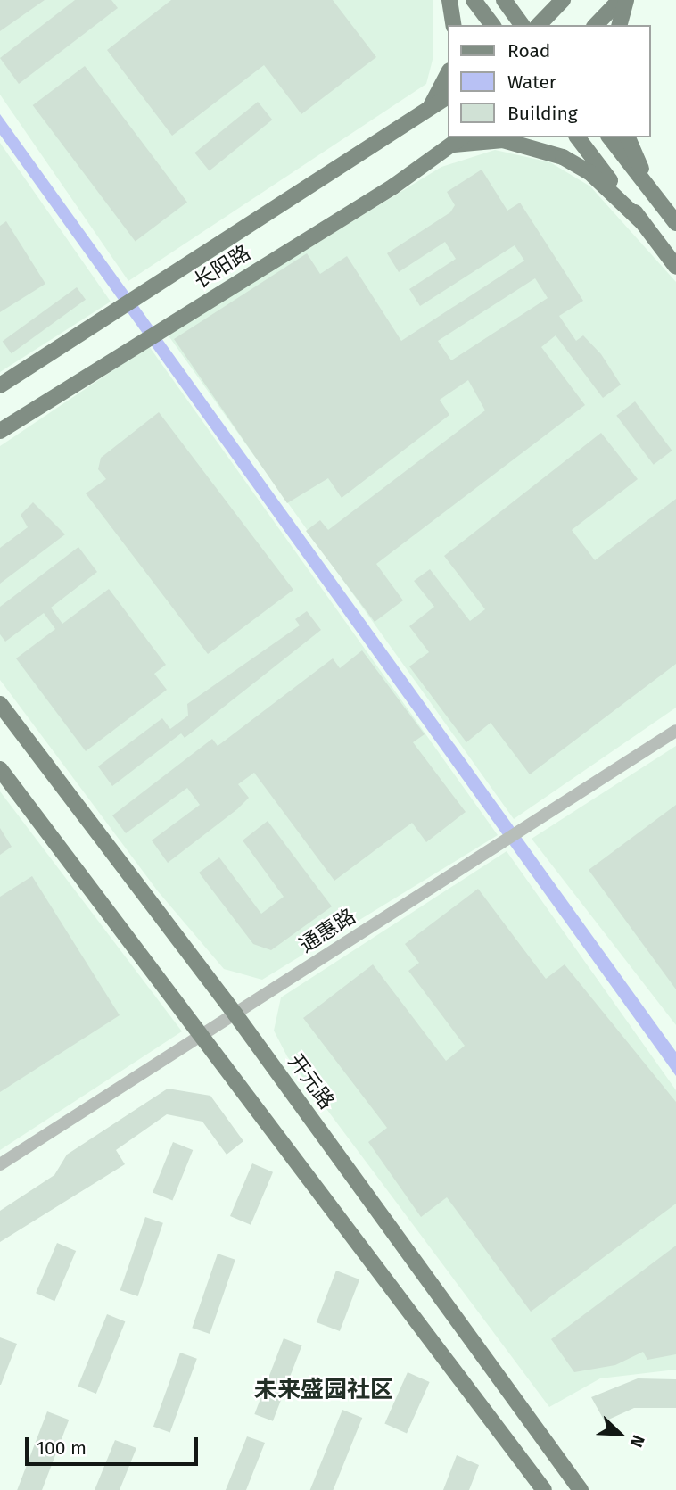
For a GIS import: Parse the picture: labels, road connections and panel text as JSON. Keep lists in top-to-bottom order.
{
  "streets": {
    "main road": ["长阳路", "开元路"],
    "street": ["通惠路"]
  },
  "crossings": [
    ["通惠路", "开元路"]
  ],
  "districts": ["未来盛园社区"],
  "legend": ["Road", "Water", "Building"],
  "scale_bar": "100 m",
  "north": "bottom right"
}
